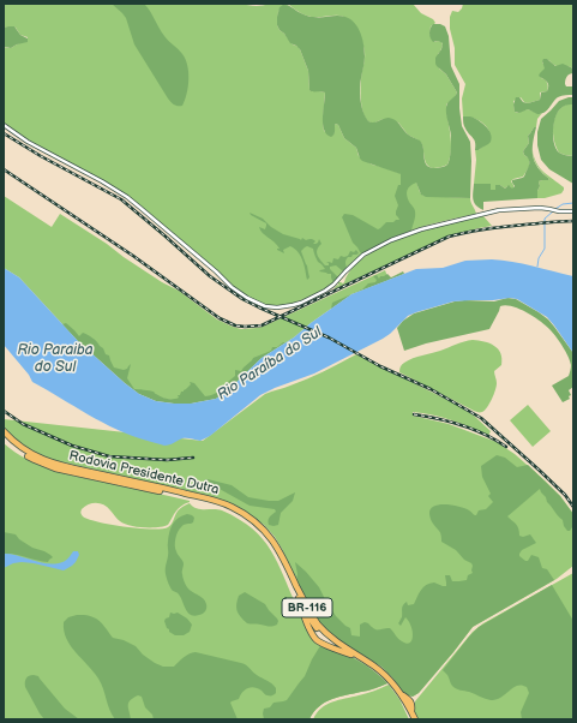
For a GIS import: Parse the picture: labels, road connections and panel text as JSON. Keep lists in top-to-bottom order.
{
  "streets": {
    "highway": ["Rodovia Presidente Dutra", "BR-116"]
  },
  "water": ["Rio Paraiba do Sul", "Rio Paraíba do Sul"]
}
